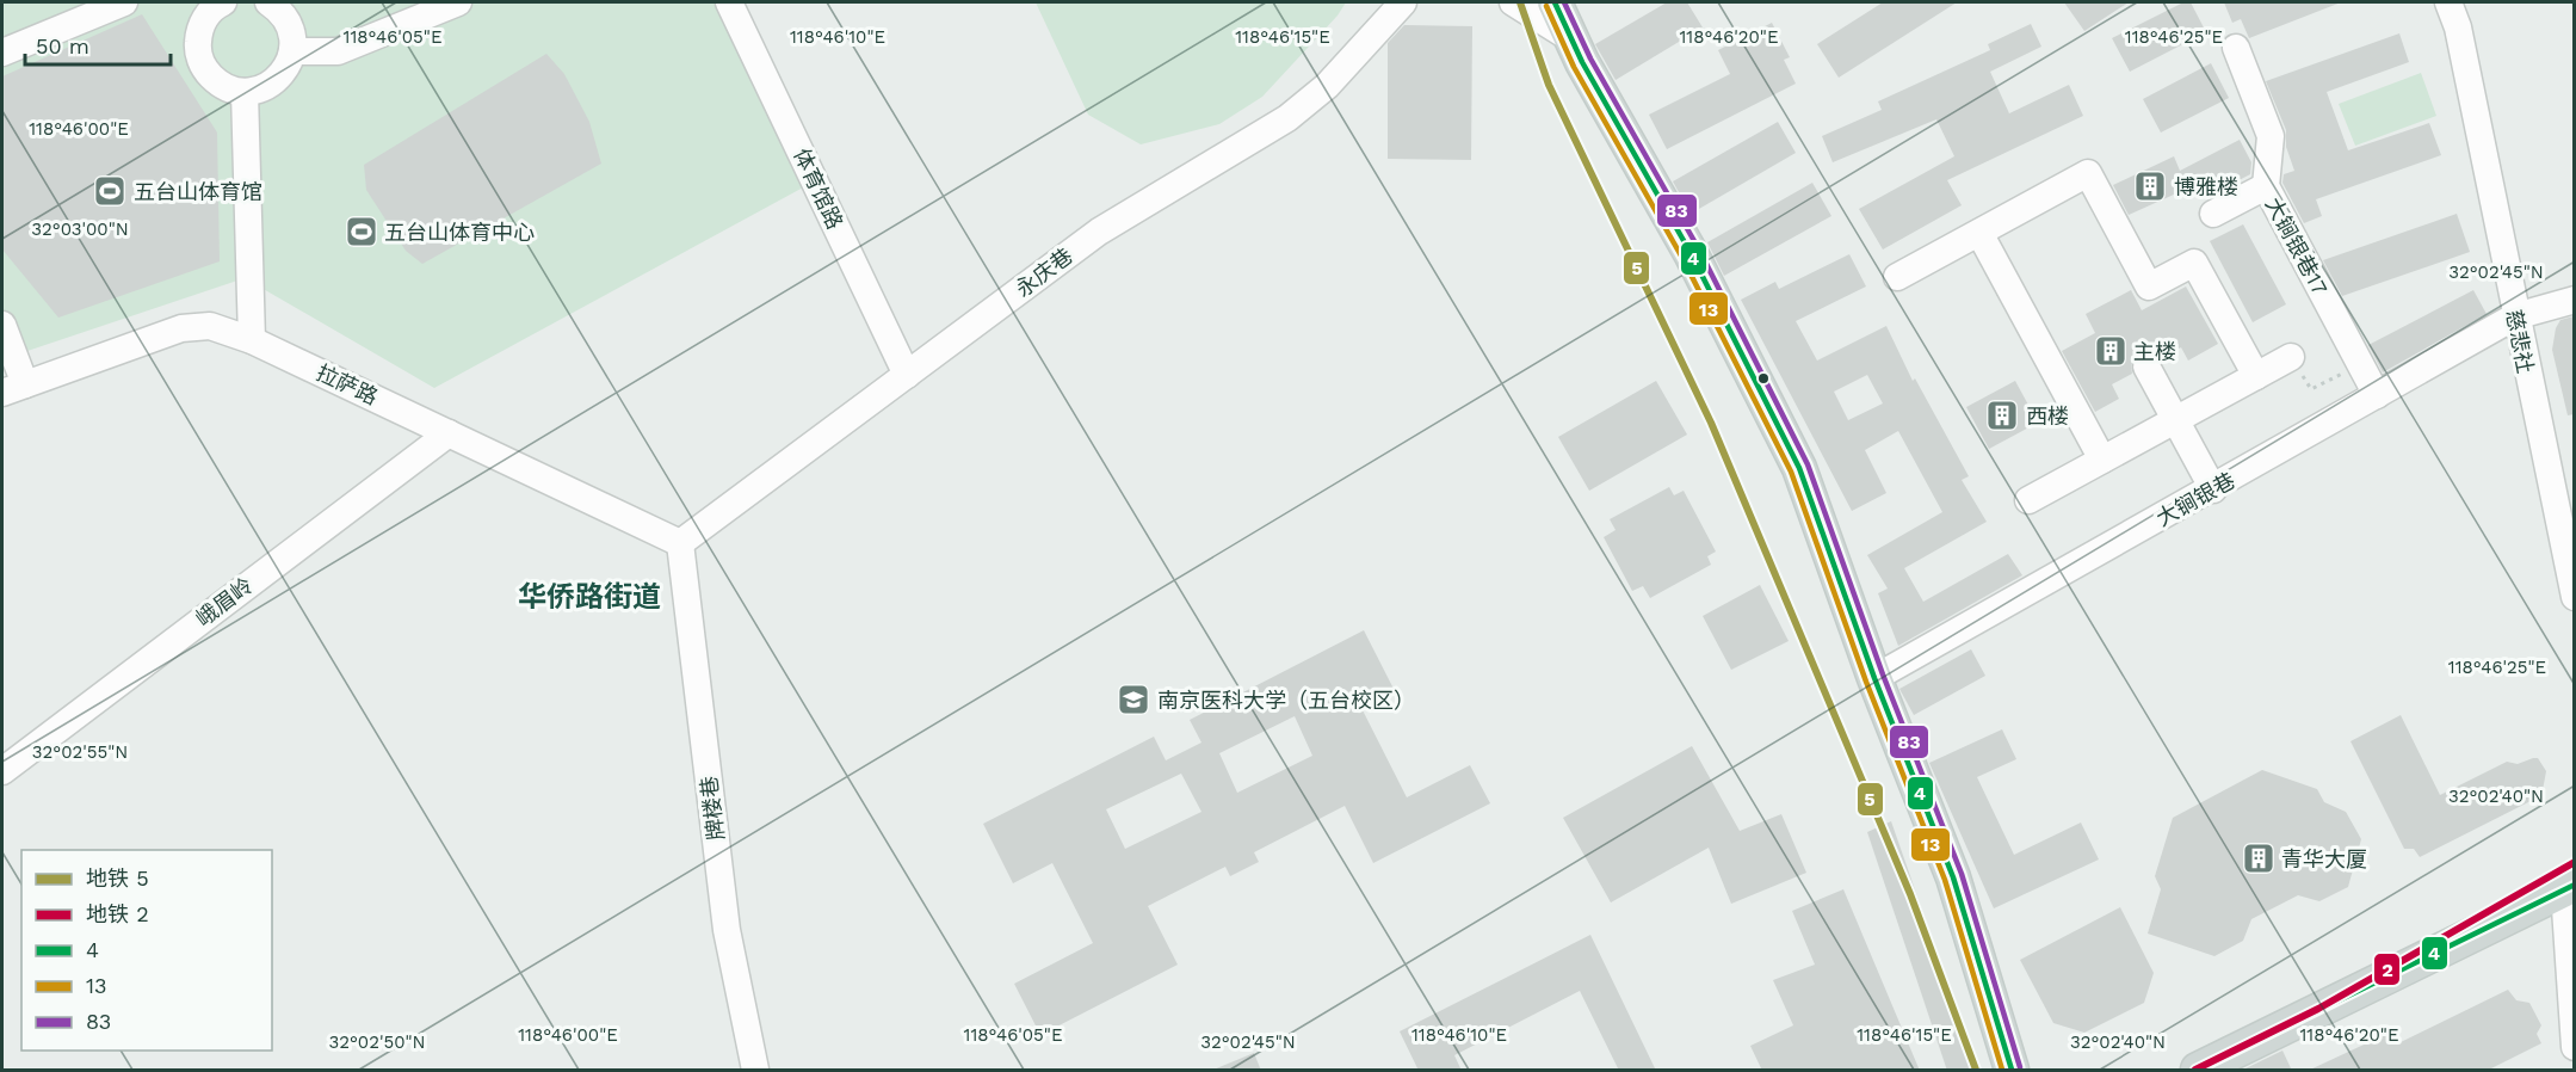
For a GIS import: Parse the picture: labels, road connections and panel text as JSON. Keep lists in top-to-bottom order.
{
  "streets": {
    "street": [
      "体育馆路",
      "大锏银巷17",
      "永庆巷",
      "慈悲社",
      "拉萨路",
      "大锏银巷",
      "峨眉岭",
      "牌楼巷"
    ]
  },
  "crossings": [
    ["体育馆路", "永庆巷"],
    ["大锏银巷17", "大锏银巷"],
    ["永庆巷", "拉萨路"],
    ["永庆巷", "牌楼巷"],
    ["慈悲社", "大锏银巷"],
    ["拉萨路", "峨眉岭"],
    ["拉萨路", "牌楼巷"]
  ],
  "districts": ["华侨路街道"],
  "places": {
    "building": [
      "博雅楼",
      "主楼",
      "西楼",
      "青华大厦"
    ],
    "sports": ["五台山体育馆", "五台山体育中心"],
    "school or university": ["南京医科大学（五台校区）"]
  },
  "lines": [
    "metro line 5",
    "transit line 4",
    "transit line 83",
    "transit line 13",
    "metro line 2"
  ],
  "legend": [
    "地铁 5",
    "地铁 2",
    "4",
    "13",
    "83"
  ],
  "scale_bar": "50 m",
  "coordinates": [
    "118°46'05\"E",
    "118°46'20\"E",
    "118°46'10\"E",
    "118°46'15\"E",
    "118°46'25\"E",
    "118°46'00\"E",
    "32°03'00\"N",
    "32°02'45\"N",
    "32°02'55\"N",
    "32°02'40\"N",
    "32°02'50\"N"
  ]
}
